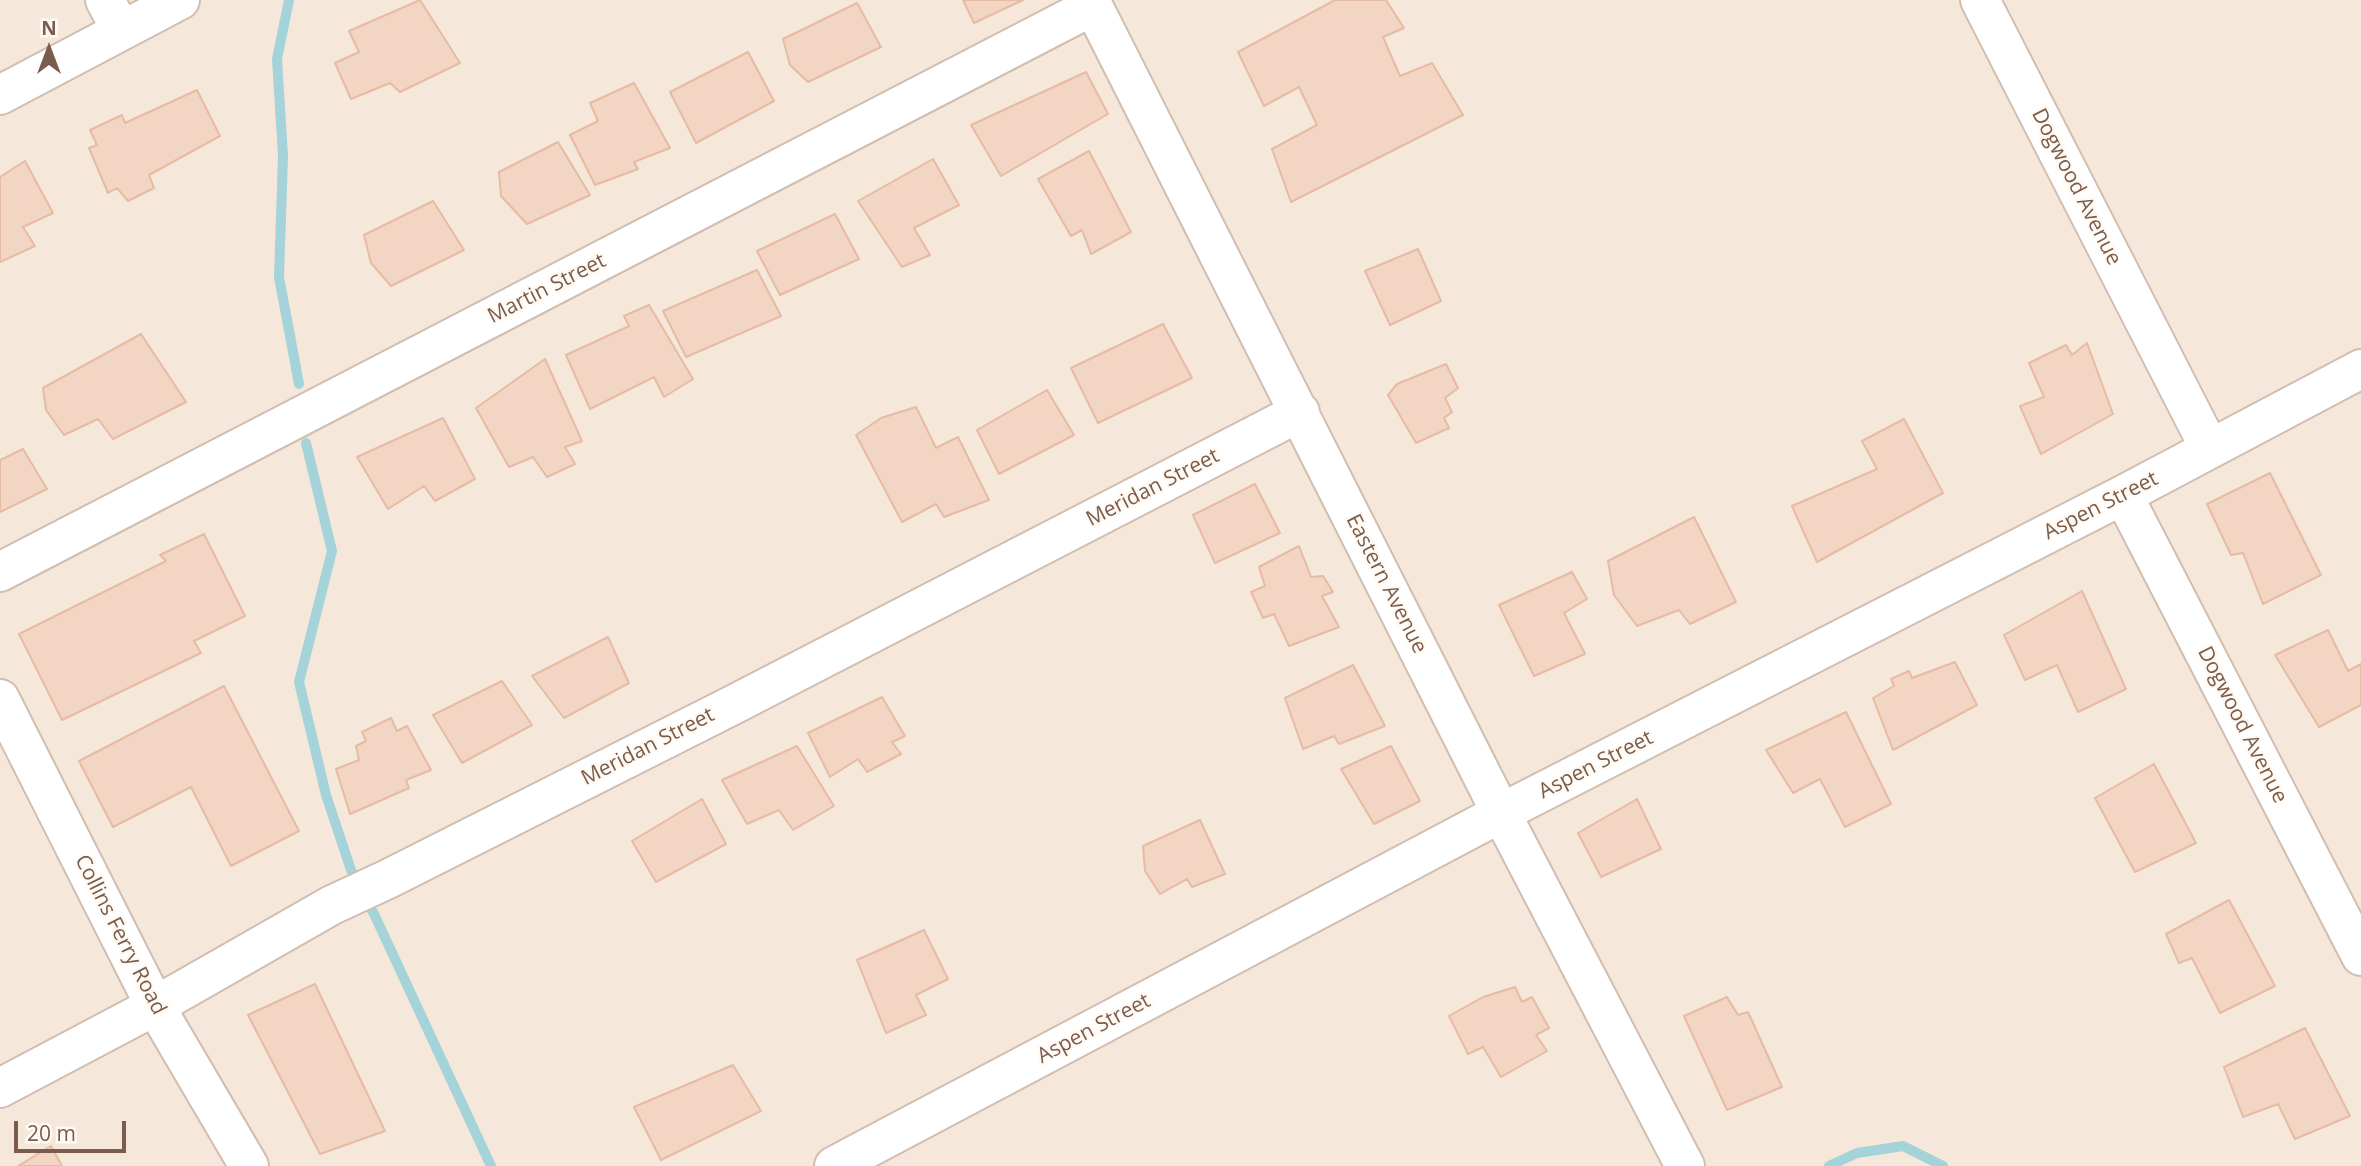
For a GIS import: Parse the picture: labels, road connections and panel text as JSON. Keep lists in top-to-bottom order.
{
  "streets": {
    "street": [
      "Dogwood Avenue",
      "Martin Street",
      "Meridan Street",
      "Aspen Street",
      "Eastern Avenue",
      "Collins Ferry Road"
    ]
  },
  "crossings": [
    ["Dogwood Avenue", "Aspen Street"],
    ["Martin Street", "Eastern Avenue"],
    ["Meridan Street", "Eastern Avenue"],
    ["Meridan Street", "Collins Ferry Road"],
    ["Aspen Street", "Eastern Avenue"]
  ],
  "scale_bar": "20 m",
  "north": "top"
}
